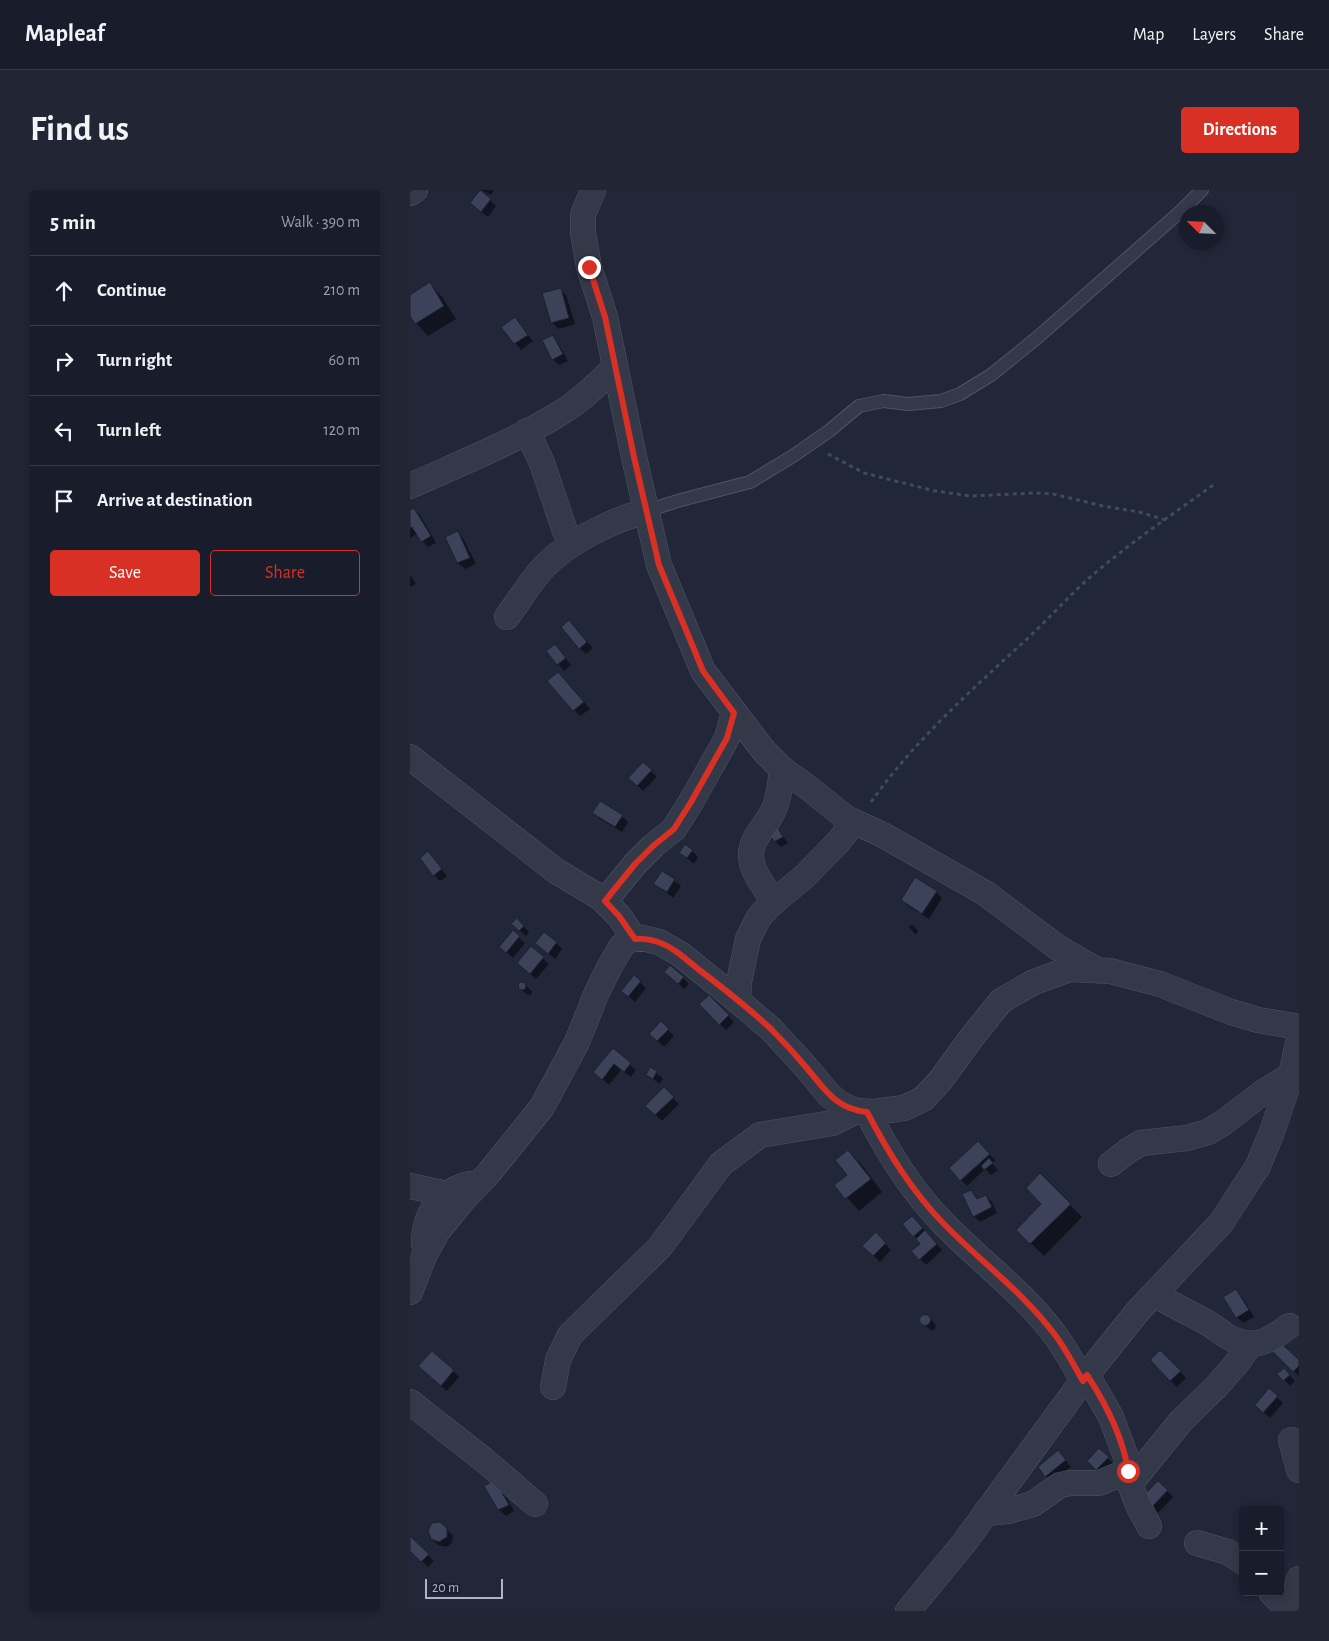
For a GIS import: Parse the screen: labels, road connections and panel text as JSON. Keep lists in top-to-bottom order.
{
  "scale_bar": "20 m",
  "north": "top left",
  "page": {
    "header": "Mapleaf",
    "nav": ["Map", "Layers", "Share"],
    "buttons": [
      "Directions",
      ["Save", "Share"]
    ],
    "title": "Find us",
    "heading": ["5 min", "Walk · 390 m"],
    "list": [
      ["Continue", "210 m"],
      ["Turn right", "60 m"],
      ["Turn left", "120 m"],
      "Arrive at destination"
    ],
    "map_buttons": ["+", "−"],
    "scale": "20 m"
  }
}
